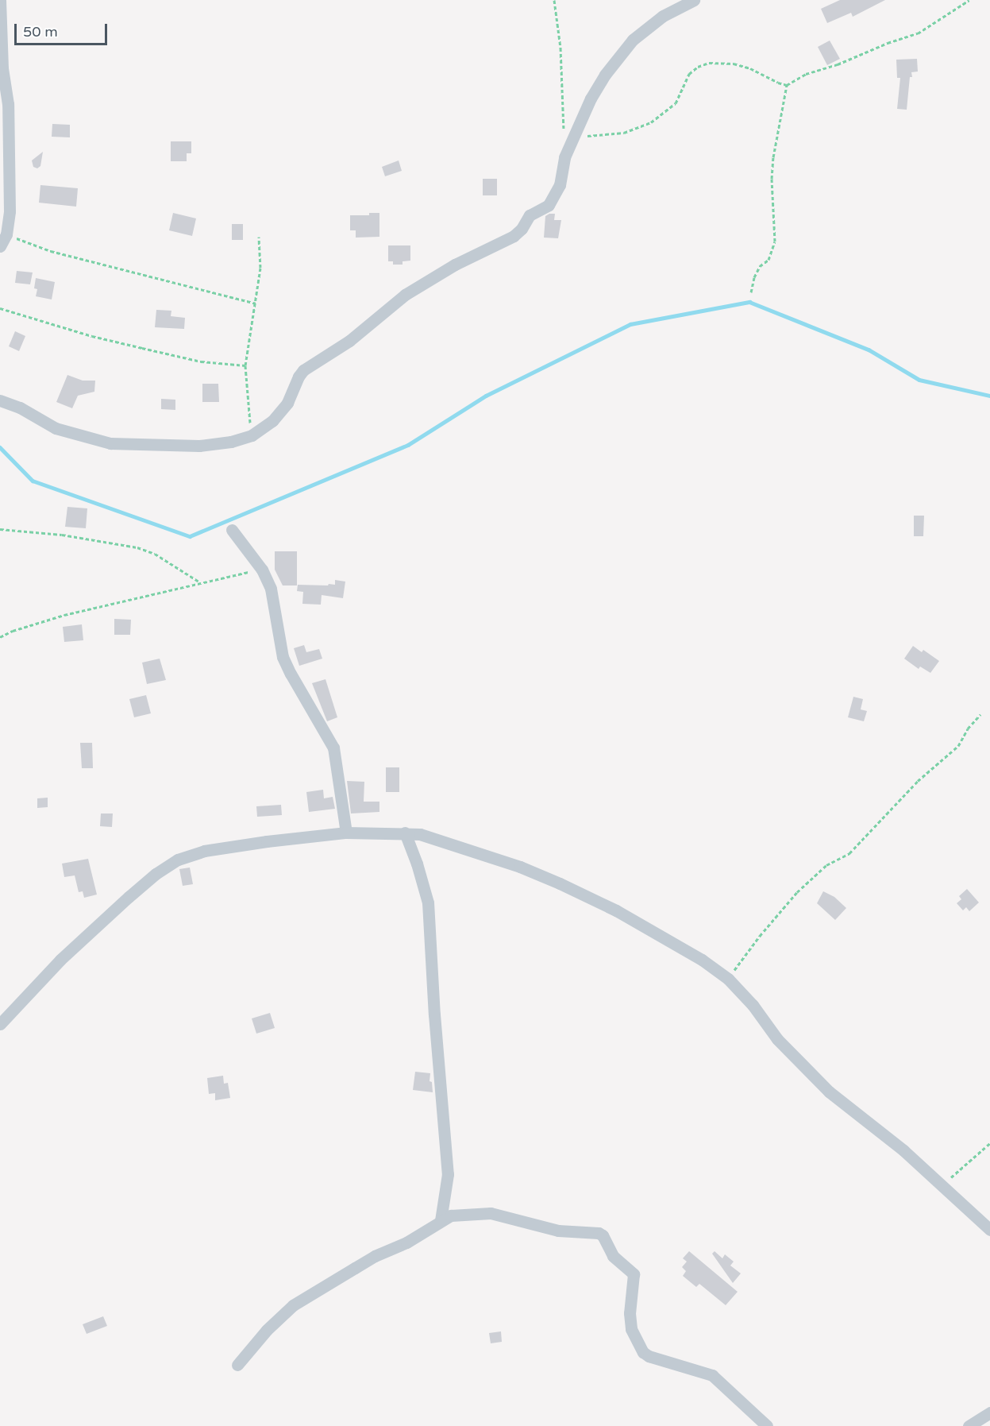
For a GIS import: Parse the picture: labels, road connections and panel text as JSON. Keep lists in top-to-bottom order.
{
  "scale_bar": "50 m"
}
